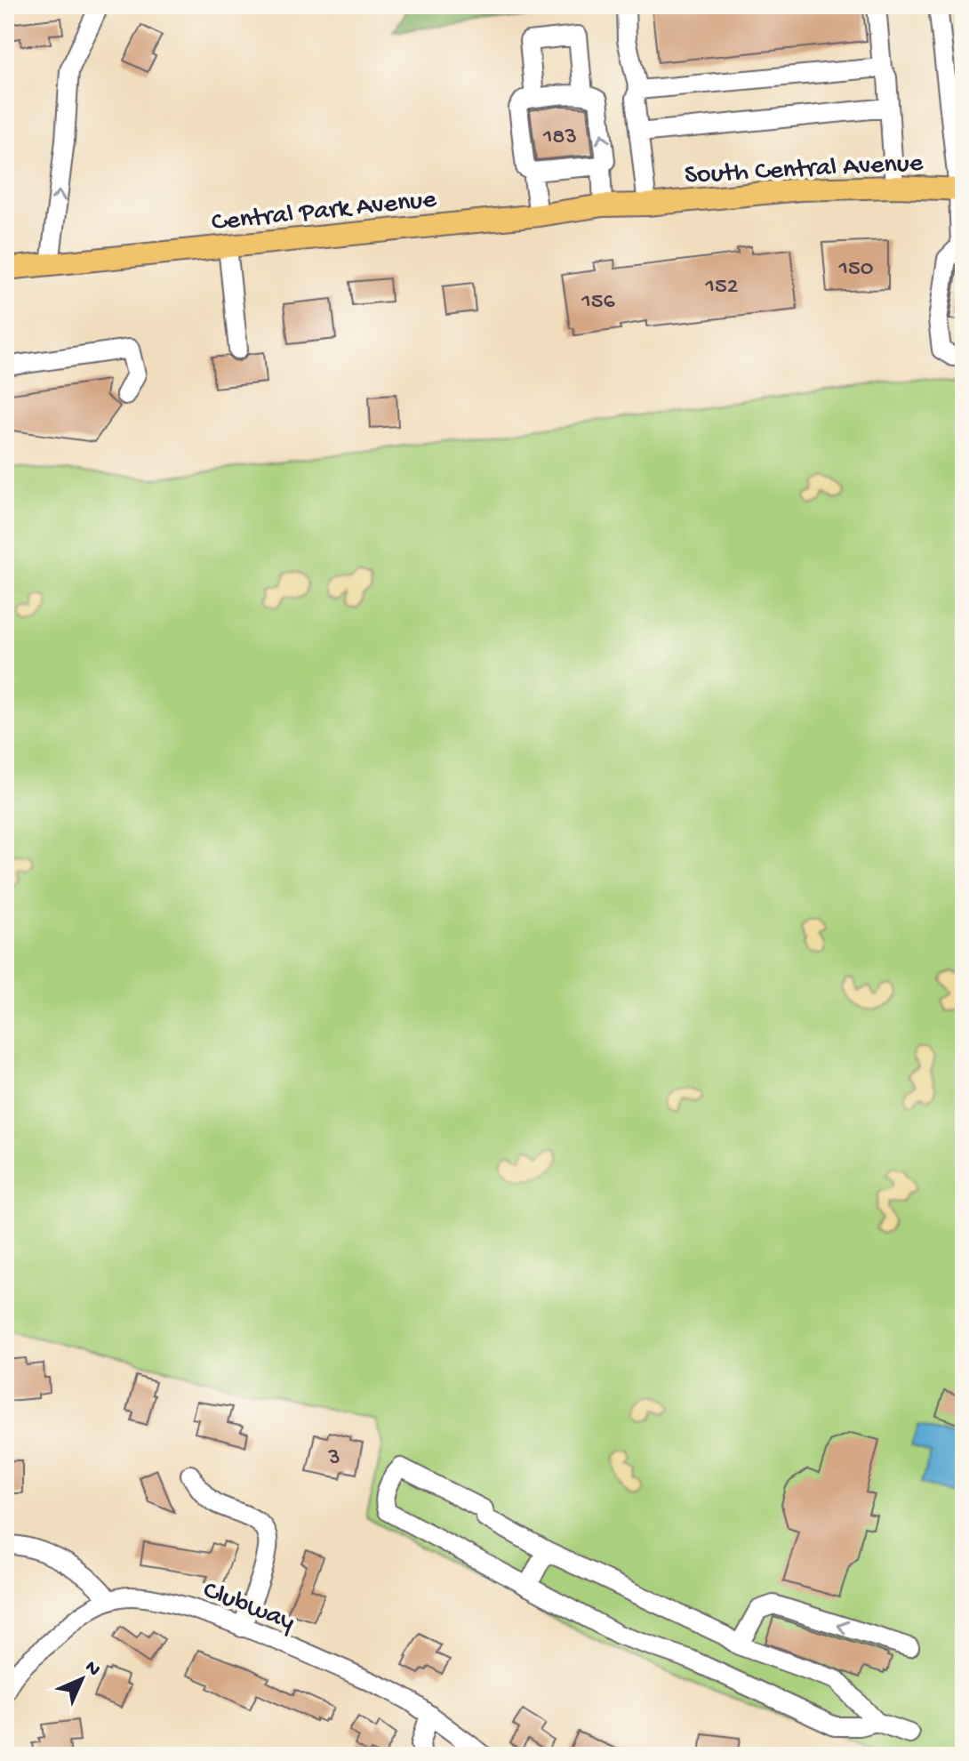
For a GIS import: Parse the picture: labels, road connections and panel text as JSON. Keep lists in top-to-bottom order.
{
  "streets": {
    "main road": ["South Central Avenue", "Central Park Avenue"],
    "street": ["Clubway"]
  },
  "crossings": [
    ["South Central Avenue", "Central Park Avenue"]
  ],
  "house_numbers": [
    "183",
    "150",
    "152",
    "156",
    "3"
  ],
  "north": "top right"
}
